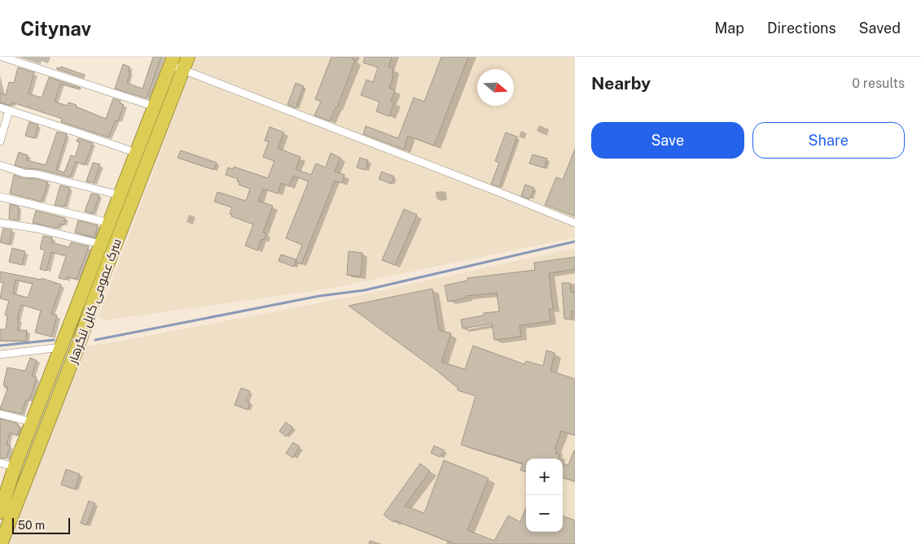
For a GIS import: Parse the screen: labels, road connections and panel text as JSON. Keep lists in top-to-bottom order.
{
  "streets": {
    "highway": ["سرک عمومی کابل ننگرهار"]
  },
  "scale_bar": "50 m",
  "north": "right",
  "page": {
    "header": "Citynav",
    "nav": ["Map", "Directions", "Saved"],
    "heading": ["Nearby", "0 results"],
    "buttons": ["Save", "Share"],
    "map_buttons": ["+", "−"],
    "scale": "50 m"
  }
}
